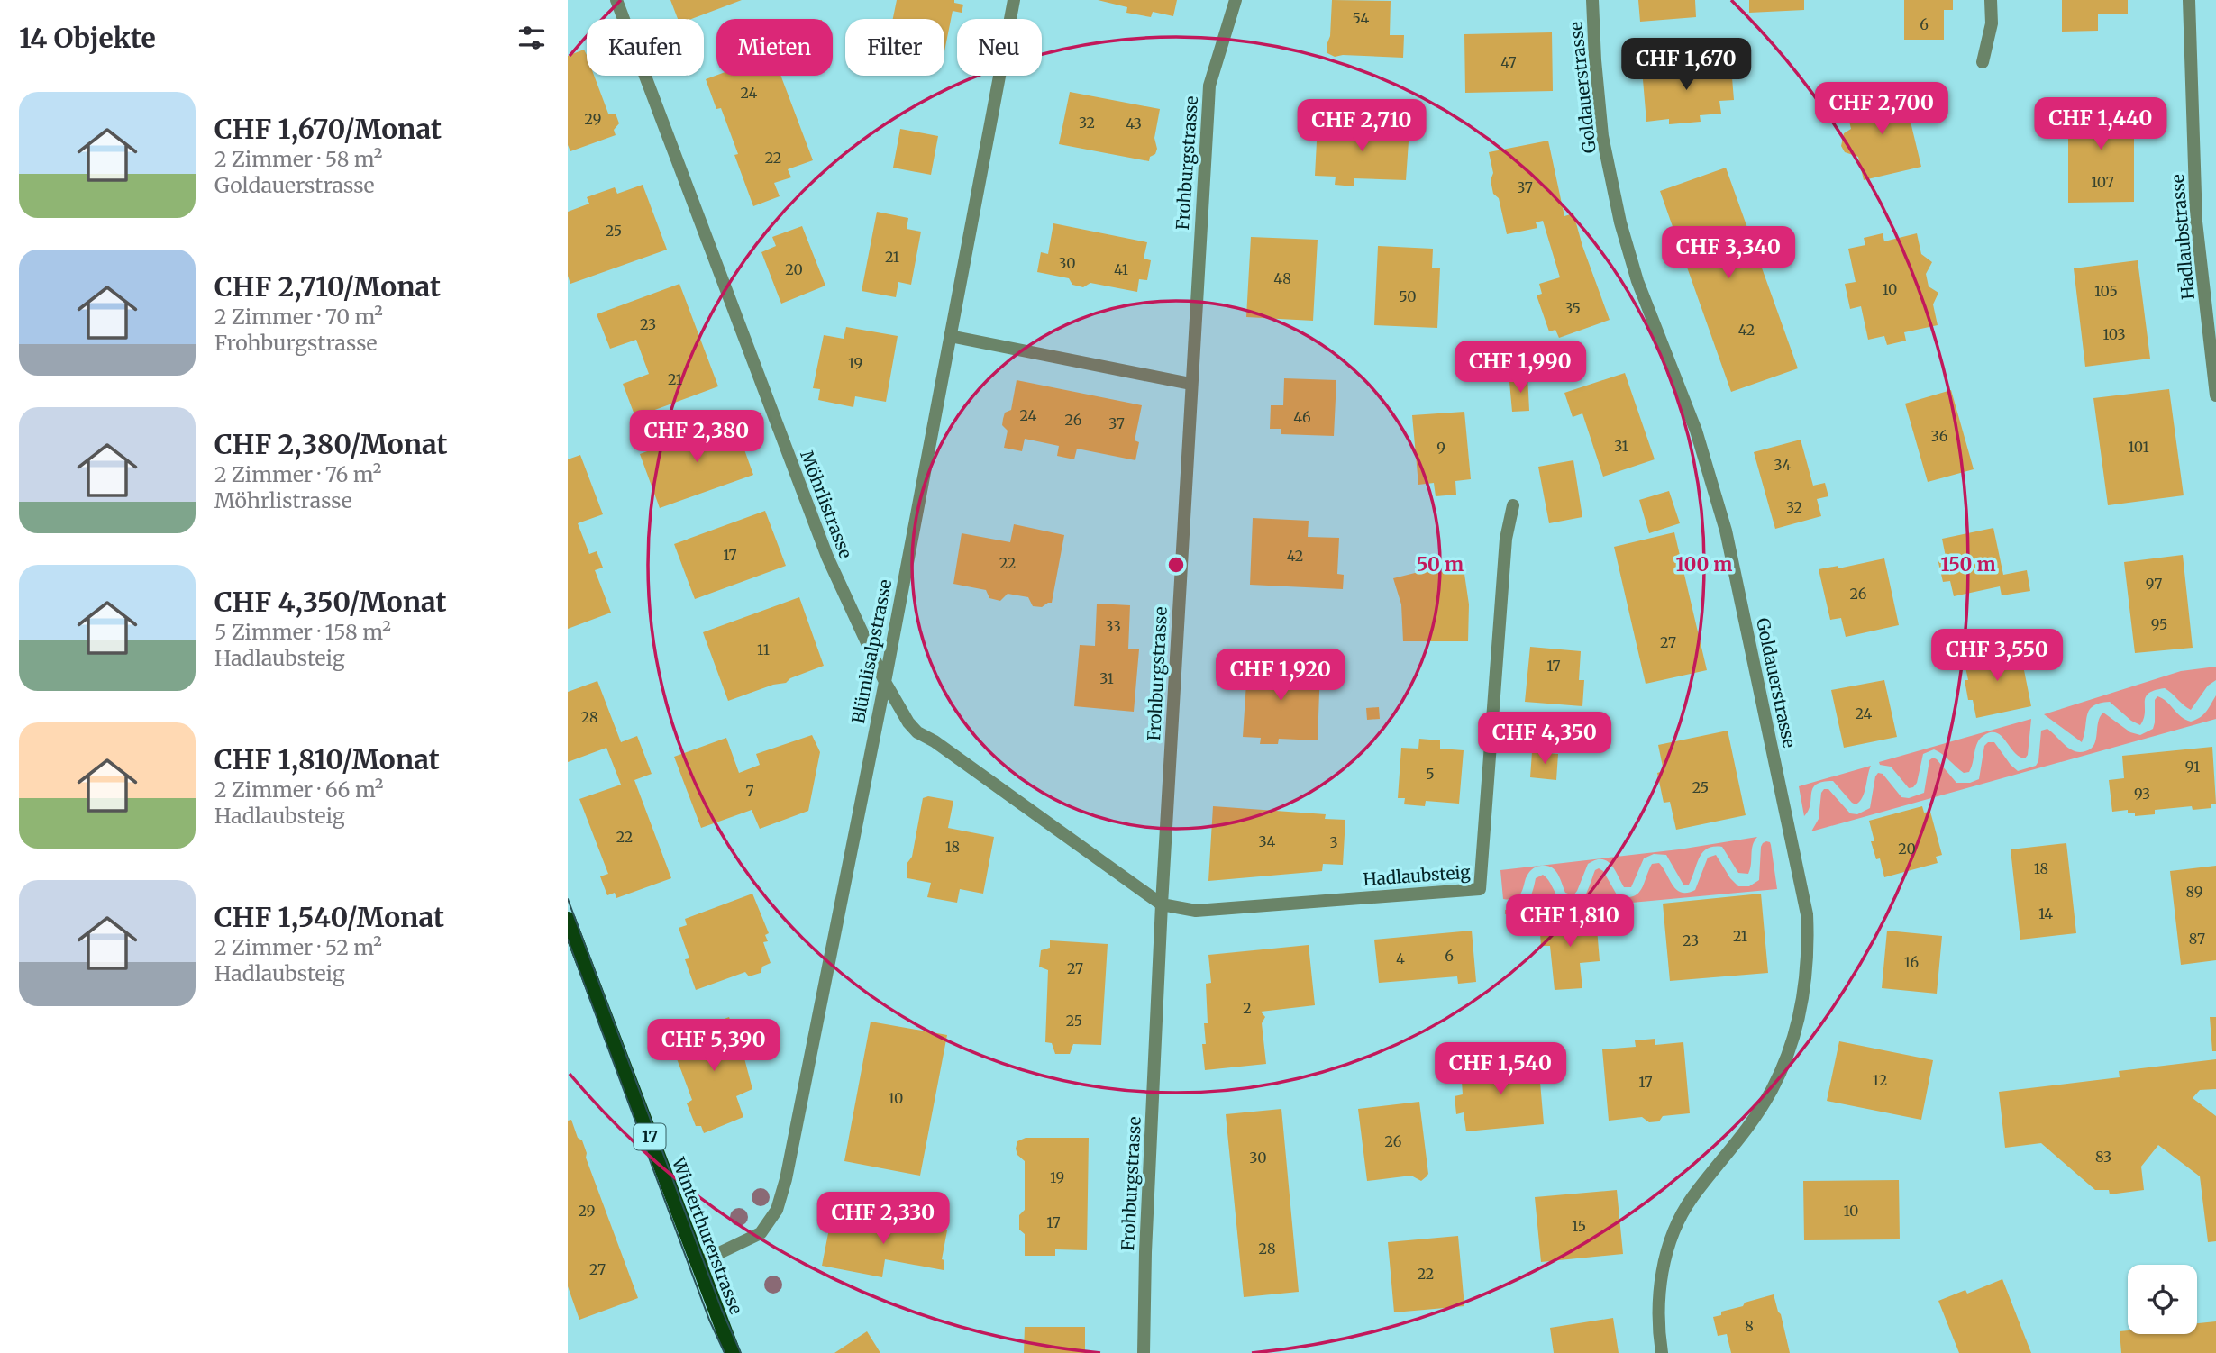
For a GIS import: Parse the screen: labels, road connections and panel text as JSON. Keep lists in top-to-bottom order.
{
  "streets": {
    "main road": ["17", "Winterthurerstrasse"],
    "street": [
      "Goldauerstrasse",
      "Frohburgstrasse",
      "Hadlaubstrasse",
      "Möhrlistrasse",
      "Blümlisalpstrasse",
      "Hadlaubsteig"
    ]
  },
  "crossings": [
    ["Frohburgstrasse", "Möhrlistrasse"],
    ["Frohburgstrasse", "Hadlaubsteig"],
    ["Möhrlistrasse", "Blümlisalpstrasse"],
    ["Möhrlistrasse", "Hadlaubsteig"],
    ["Blümlisalpstrasse", "Winterthurerstrasse"]
  ],
  "house_numbers": [
    "54",
    "6",
    "47",
    "24",
    "29",
    "32",
    "43",
    "22",
    "107",
    "37",
    "25",
    "21",
    "30",
    "20",
    "41",
    "48",
    "10",
    "105",
    "50",
    "35",
    "23",
    "42",
    "103",
    "19",
    "21",
    "24",
    "46",
    "26",
    "37",
    "36",
    "31",
    "101",
    "9",
    "34",
    "32",
    "17",
    "42",
    "22",
    "97",
    "26",
    "95",
    "33",
    "27",
    "11",
    "17",
    "31",
    "24",
    "28",
    "91",
    "5",
    "25",
    "7",
    "93",
    "22",
    "34",
    "3",
    "18",
    "20",
    "18",
    "89",
    "14",
    "21",
    "87",
    "23",
    "6",
    "4",
    "16",
    "27",
    "2",
    "25",
    "12",
    "17",
    "10",
    "26",
    "83",
    "30",
    "19",
    "29",
    "10",
    "17",
    "15",
    "28",
    "27",
    "22",
    "8"
  ],
  "page": {
    "heading": "14 Objekte",
    "chip": [
      "Kaufen",
      "Mieten",
      "Filter",
      "Neu"
    ],
    "price": [
      "CHF 1,670",
      "CHF 2,700",
      "CHF 1,440",
      "CHF 2,710",
      "CHF 3,340",
      "CHF 1,990",
      "CHF 2,380",
      "CHF 3,550",
      "CHF 1,920",
      "CHF 4,350",
      "CHF 1,810",
      "CHF 5,390",
      "CHF 1,540",
      "CHF 2,330"
    ],
    "list": [
      {
        "name": "CHF 1,670/Monat",
        "note": "2 Zimmer · 58 m² · Goldauerstrasse"
      },
      {
        "name": "CHF 2,710/Monat",
        "note": "2 Zimmer · 70 m² · Frohburgstrasse"
      },
      {
        "name": "CHF 2,380/Monat",
        "note": "2 Zimmer · 76 m² · Möhrlistrasse"
      },
      {
        "name": "CHF 4,350/Monat",
        "note": "5 Zimmer · 158 m² · Hadlaubsteig"
      },
      {
        "name": "CHF 1,810/Monat",
        "note": "2 Zimmer · 66 m² · Hadlaubsteig"
      },
      {
        "name": "CHF 1,540/Monat",
        "note": "2 Zimmer · 52 m² · Hadlaubsteig"
      }
    ]
  },
  "rings": ["50 m", "100 m", "150 m"]
}
